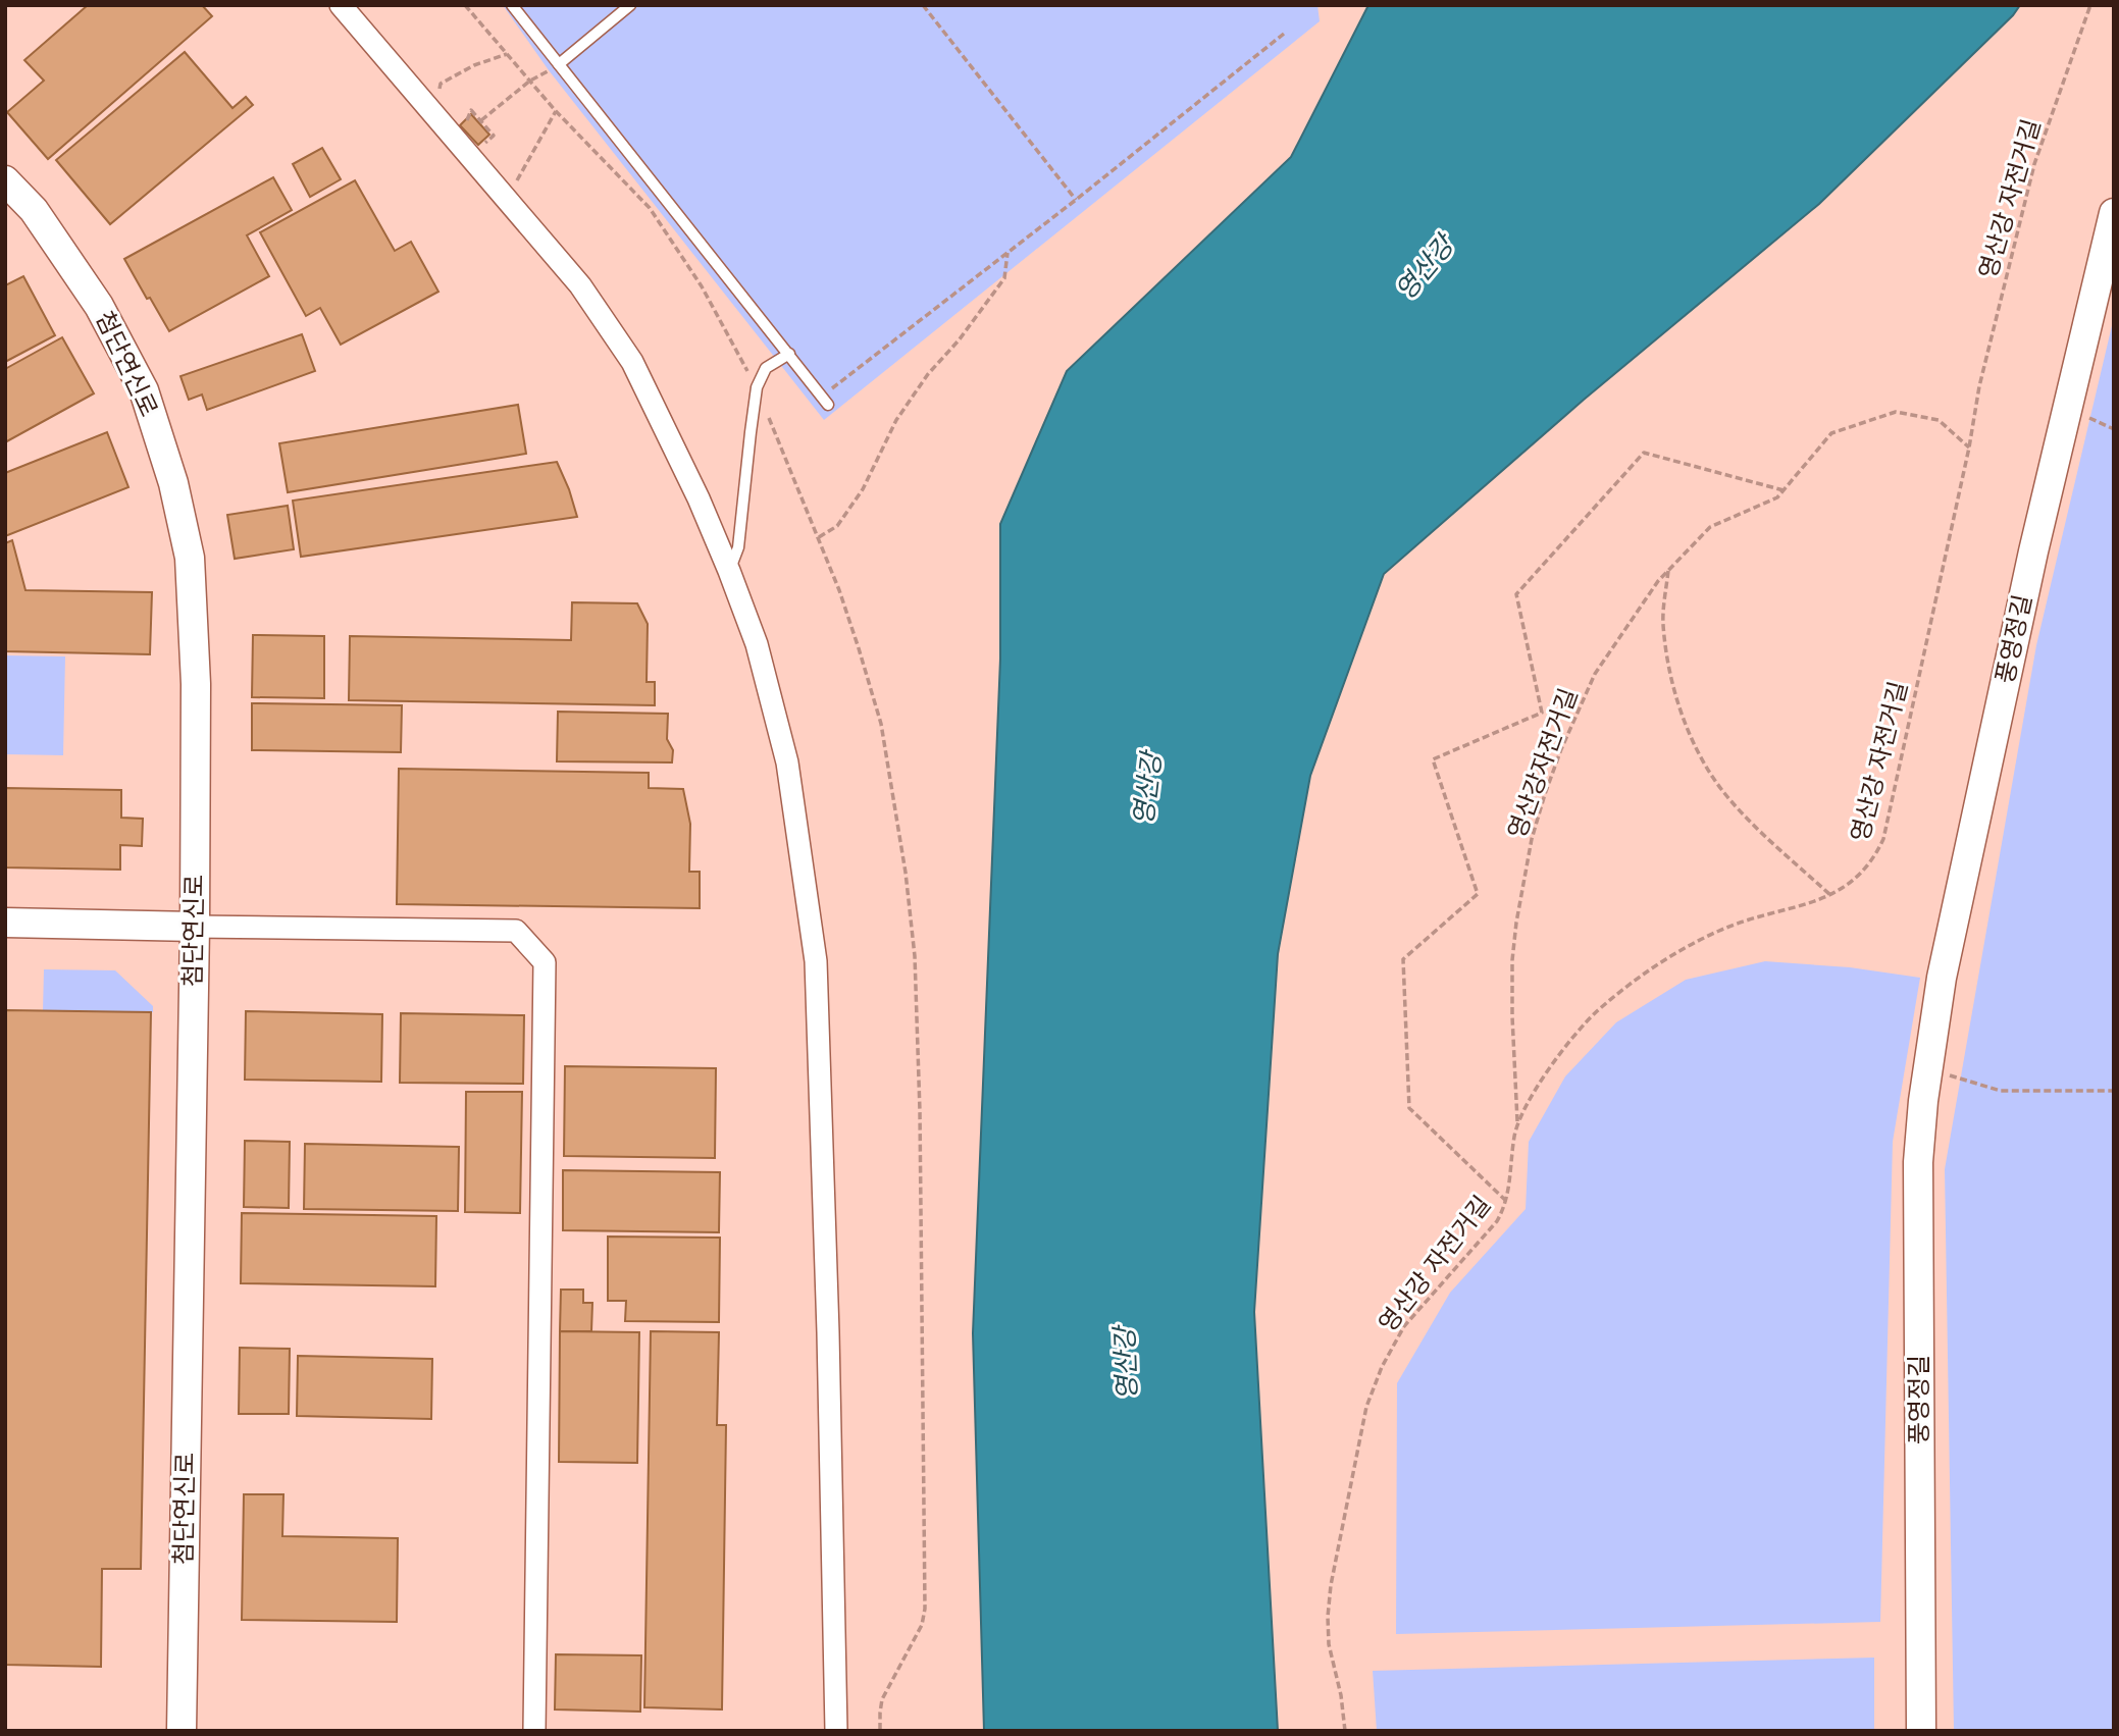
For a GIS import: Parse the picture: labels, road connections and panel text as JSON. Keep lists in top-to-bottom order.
{
  "streets": {
    "street": ["첨단연신로", "풍영정길"],
    "path": ["영산강 자전거길", "영산강자전거길"]
  },
  "crossings": [
    ["영산강 자전거길", "영산강자전거길"]
  ],
  "water": ["영산강"]
}
